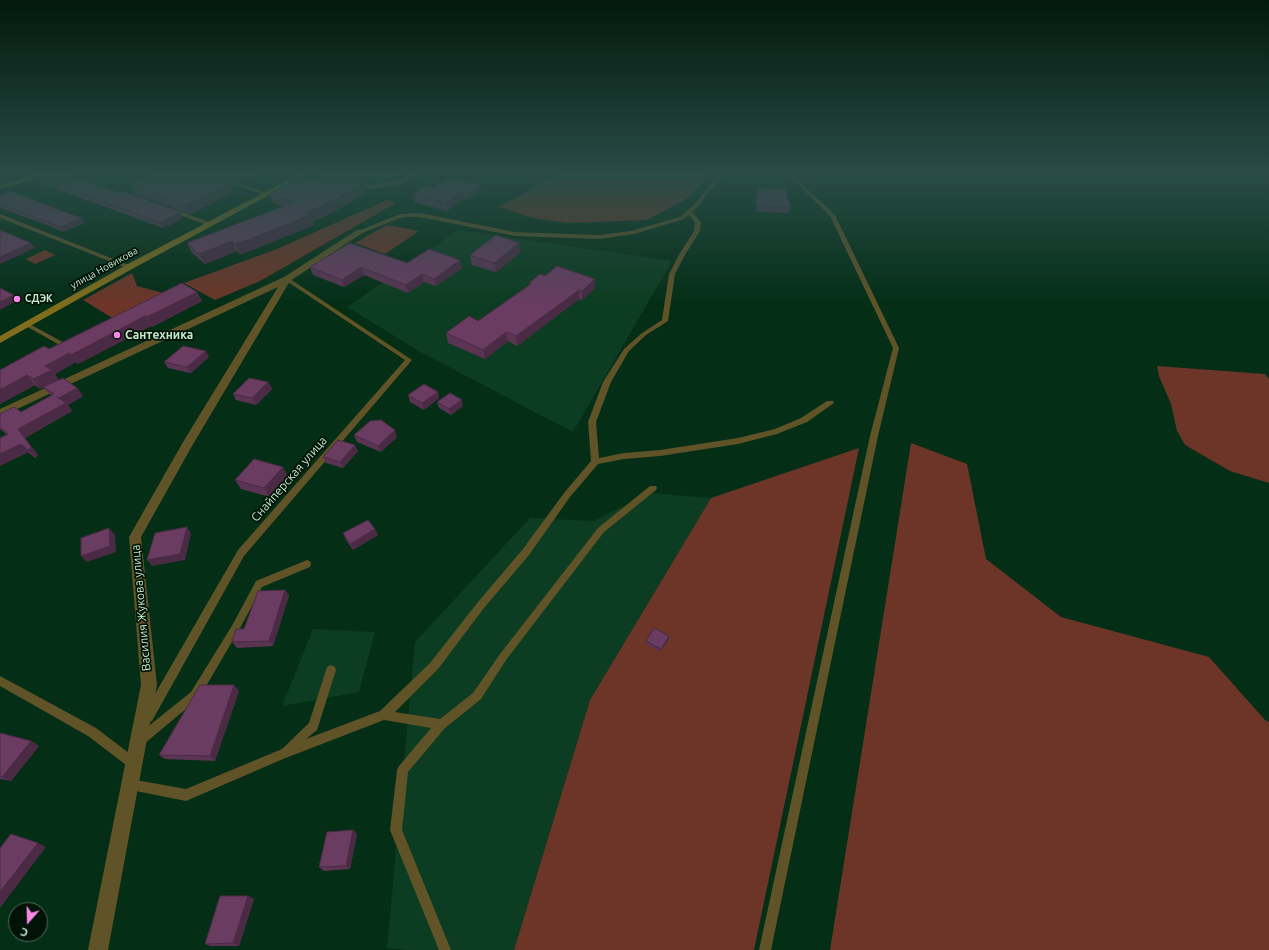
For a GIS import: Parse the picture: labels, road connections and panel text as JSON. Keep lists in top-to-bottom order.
{
  "streets": {
    "main road": ["улица Новикова"],
    "street": ["Василия Жукова улица"],
    "lane": ["Снайперская улица"]
  },
  "crossings": [
    ["Снайперская улица", "Василия Жукова улица"]
  ],
  "places": ["СДЭК", "Сантехника"],
  "north": "bottom"
}
